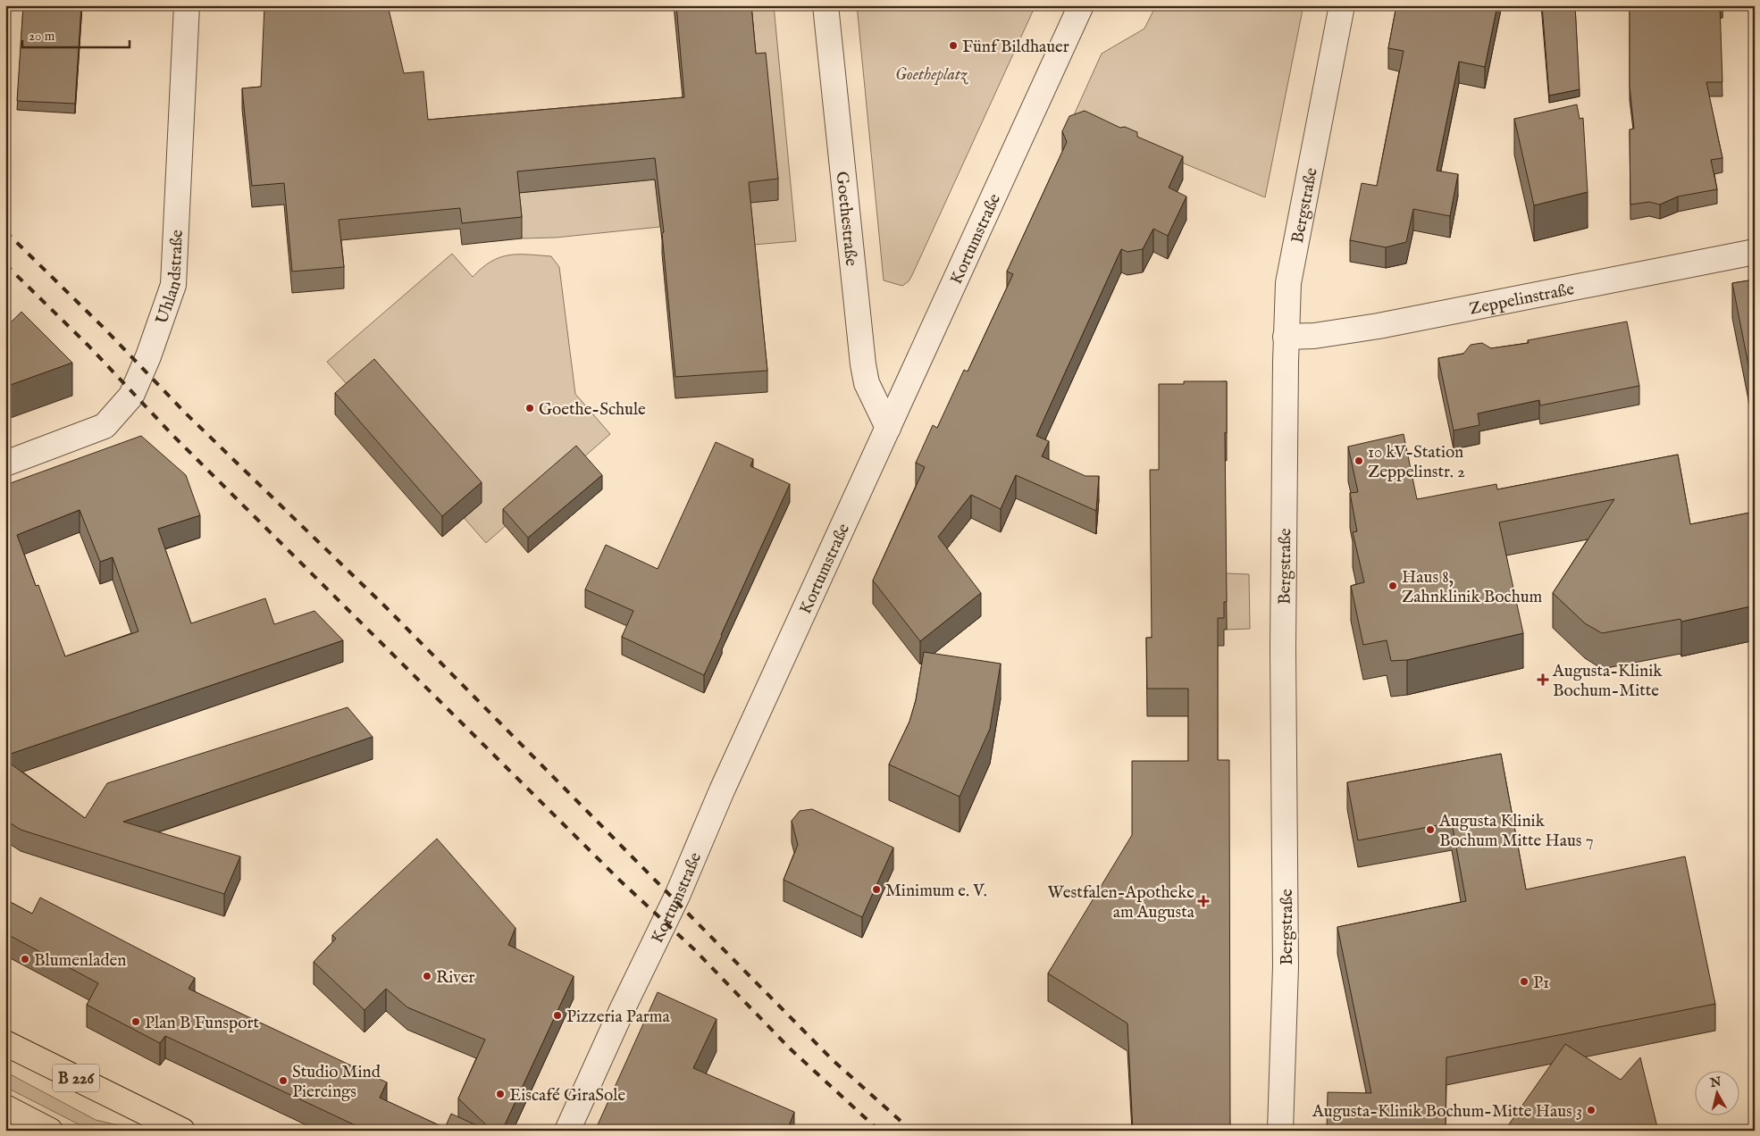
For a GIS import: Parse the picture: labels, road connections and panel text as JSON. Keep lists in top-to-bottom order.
{
  "streets": {
    "main road": ["B 226"],
    "street": [
      "Bergstraße",
      "Goethestraße",
      "Kortumstraße",
      "Uhlandstraße",
      "Zeppelinstraße"
    ]
  },
  "crossings": [
    ["Bergstraße", "Zeppelinstraße"],
    ["Goethestraße", "Kortumstraße"]
  ],
  "parks": ["Goetheplatz"],
  "places": {
    "other": [
      "Fünf Bildhauer",
      "Goethe-Schule",
      "10 kV-Station Zeppelinstr. 2",
      "Haus 8, Zahnklinik Bochum",
      "Augusta Klinik Bochum Mitte Haus 7",
      "Minimum e. V.",
      "Blumenladen",
      "River",
      "P1",
      "Pizzeria Parma",
      "Plan B Funsport",
      "Studio Mind Piercings",
      "Eiscafé GiraSole",
      "Augusta-Klinik Bochum-Mitte Haus 3"
    ],
    "health": ["Augusta-Klinik Bochum-Mitte", "Westfalen-Apotheke am Augusta"]
  },
  "scale_bar": "20 m",
  "north": "top"
}
